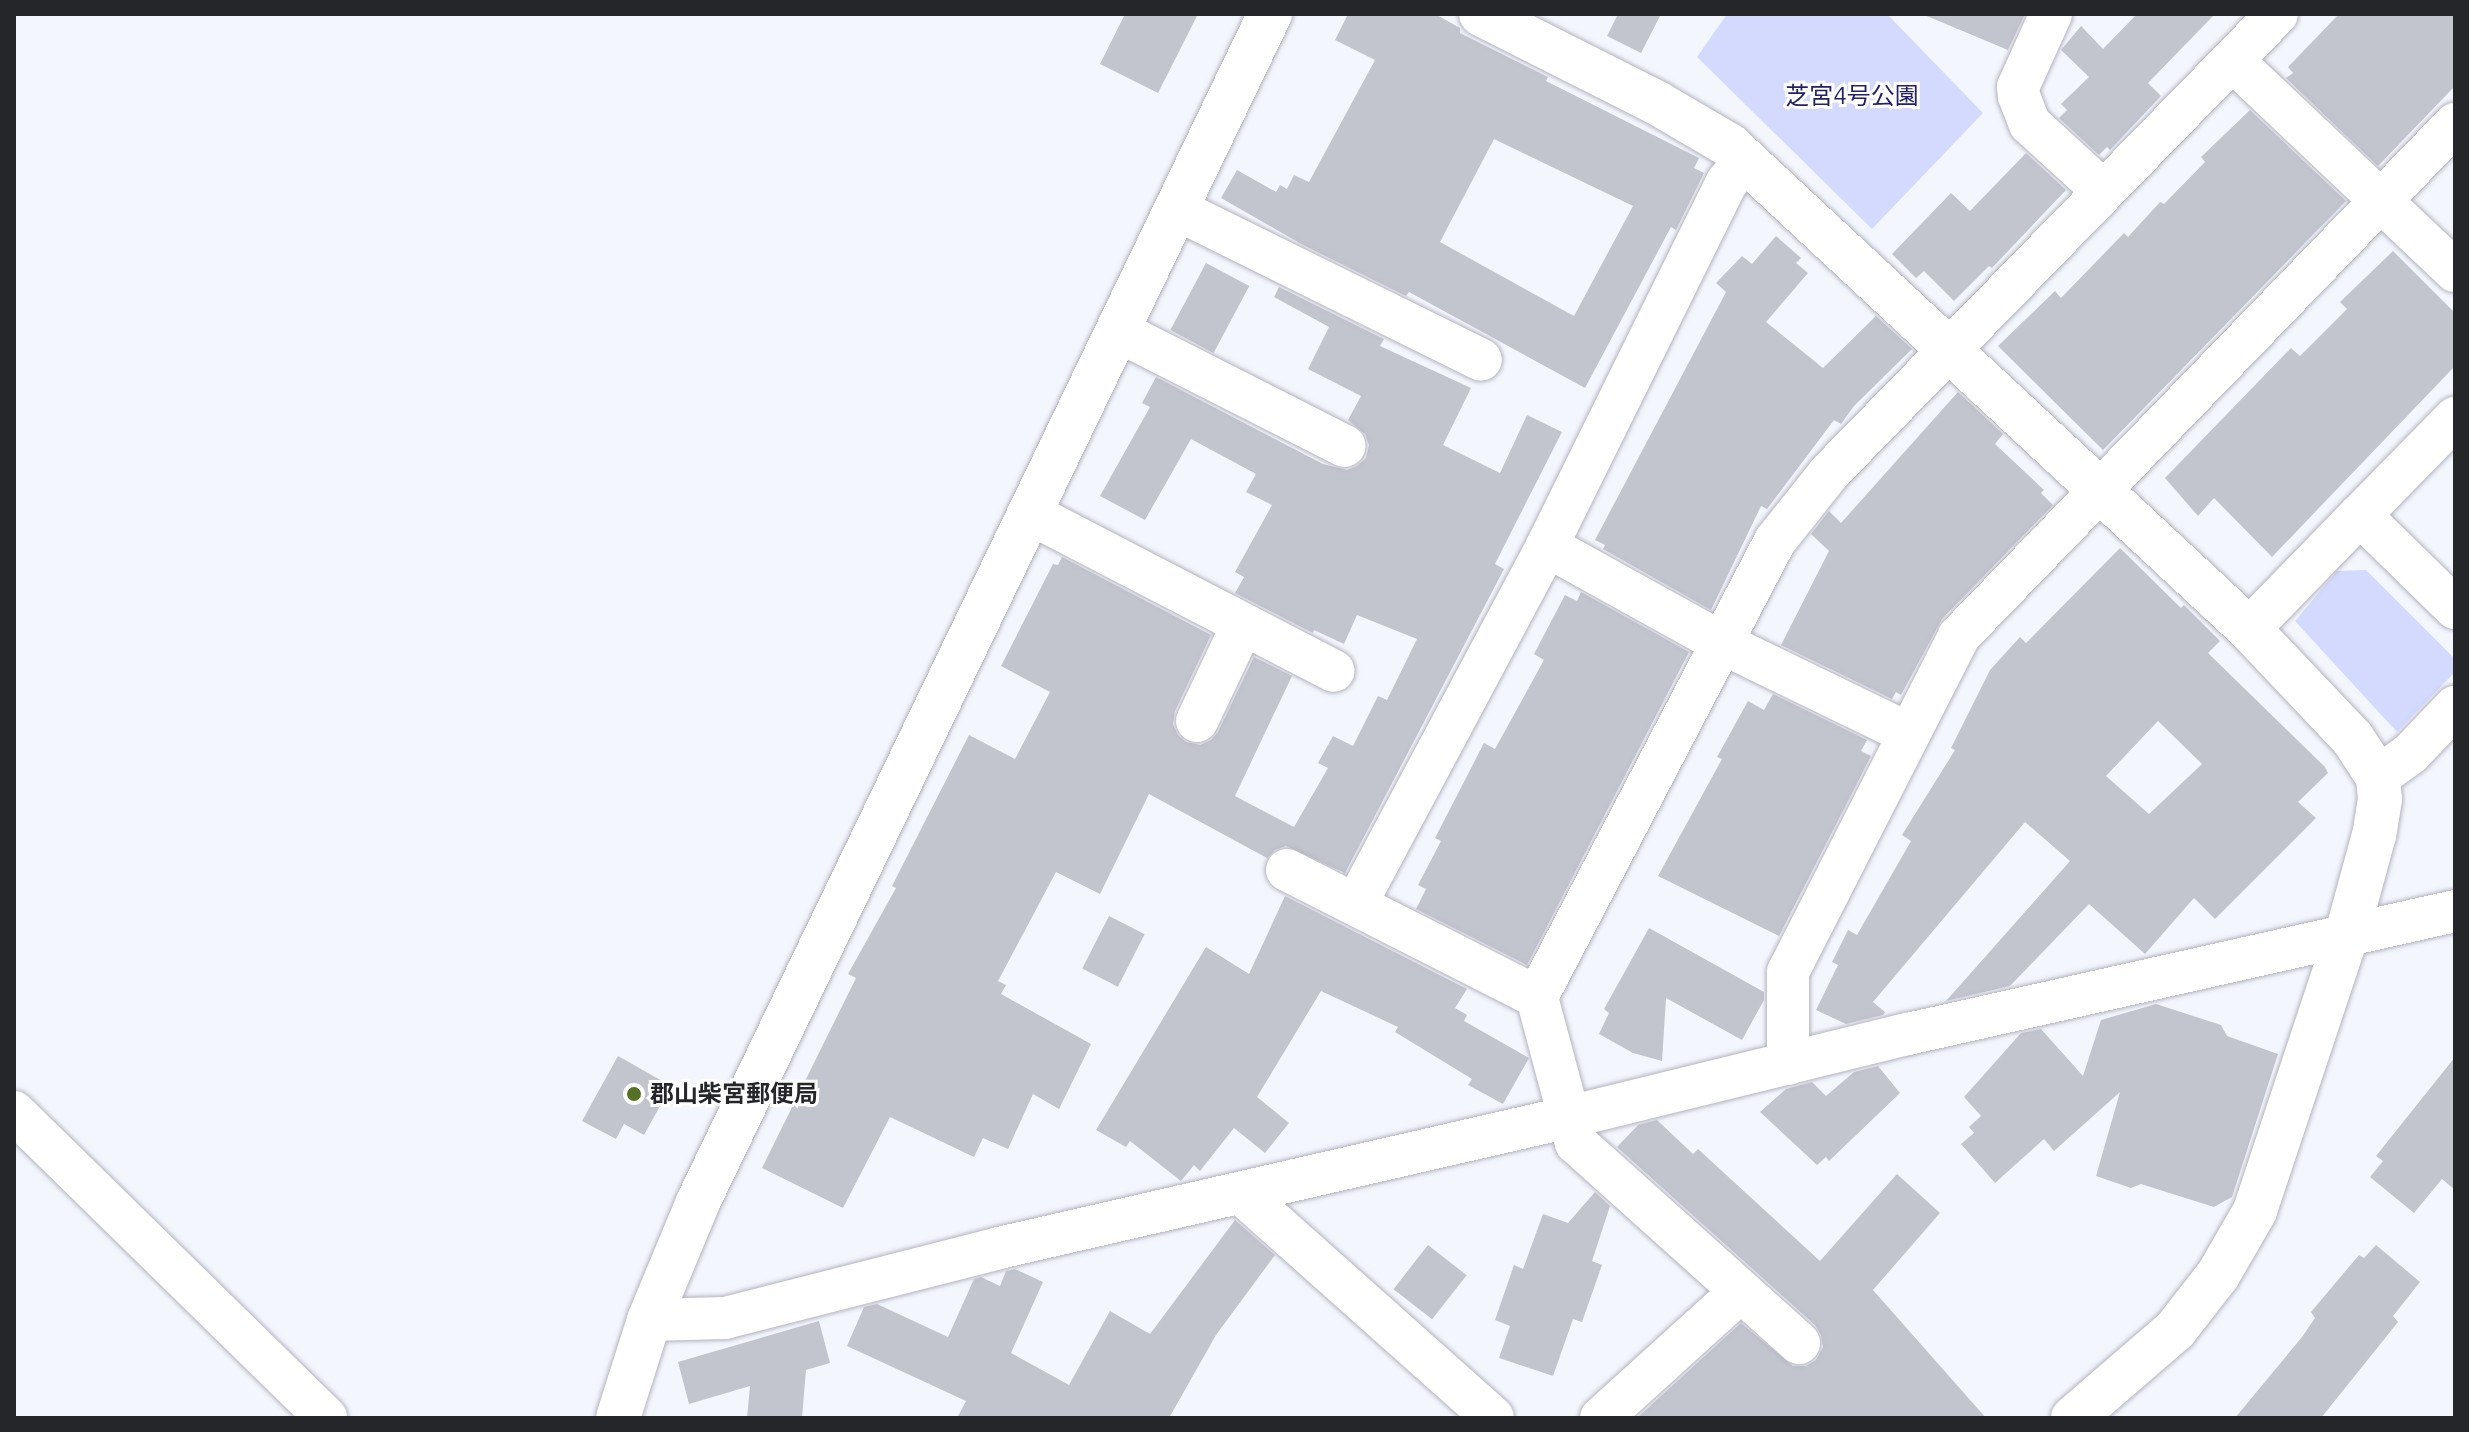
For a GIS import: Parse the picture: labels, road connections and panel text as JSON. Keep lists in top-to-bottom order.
{
  "parks": ["芝宮4号公園"],
  "places": ["郡山柴宮郵便局"]
}
